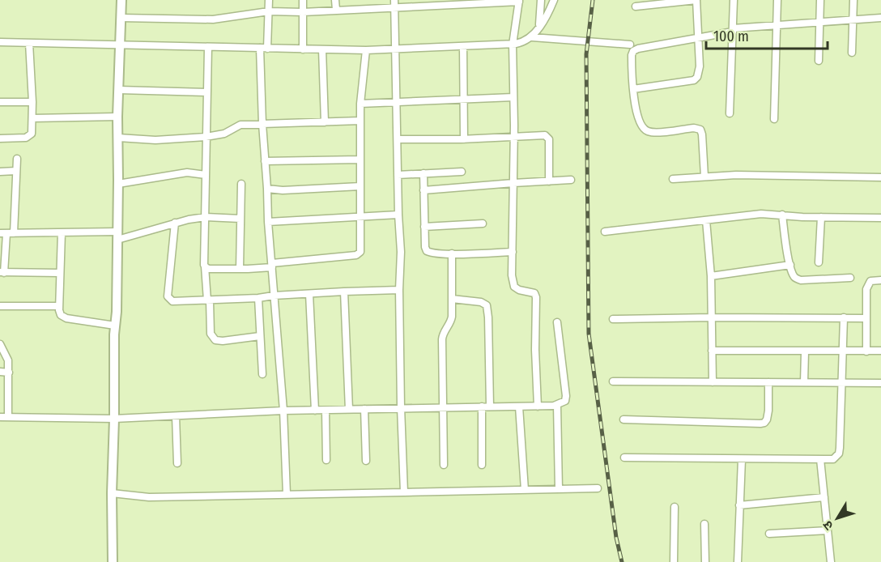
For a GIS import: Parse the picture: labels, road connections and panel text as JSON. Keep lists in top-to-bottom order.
{
  "scale_bar": "100 m",
  "north": "bottom left"
}
